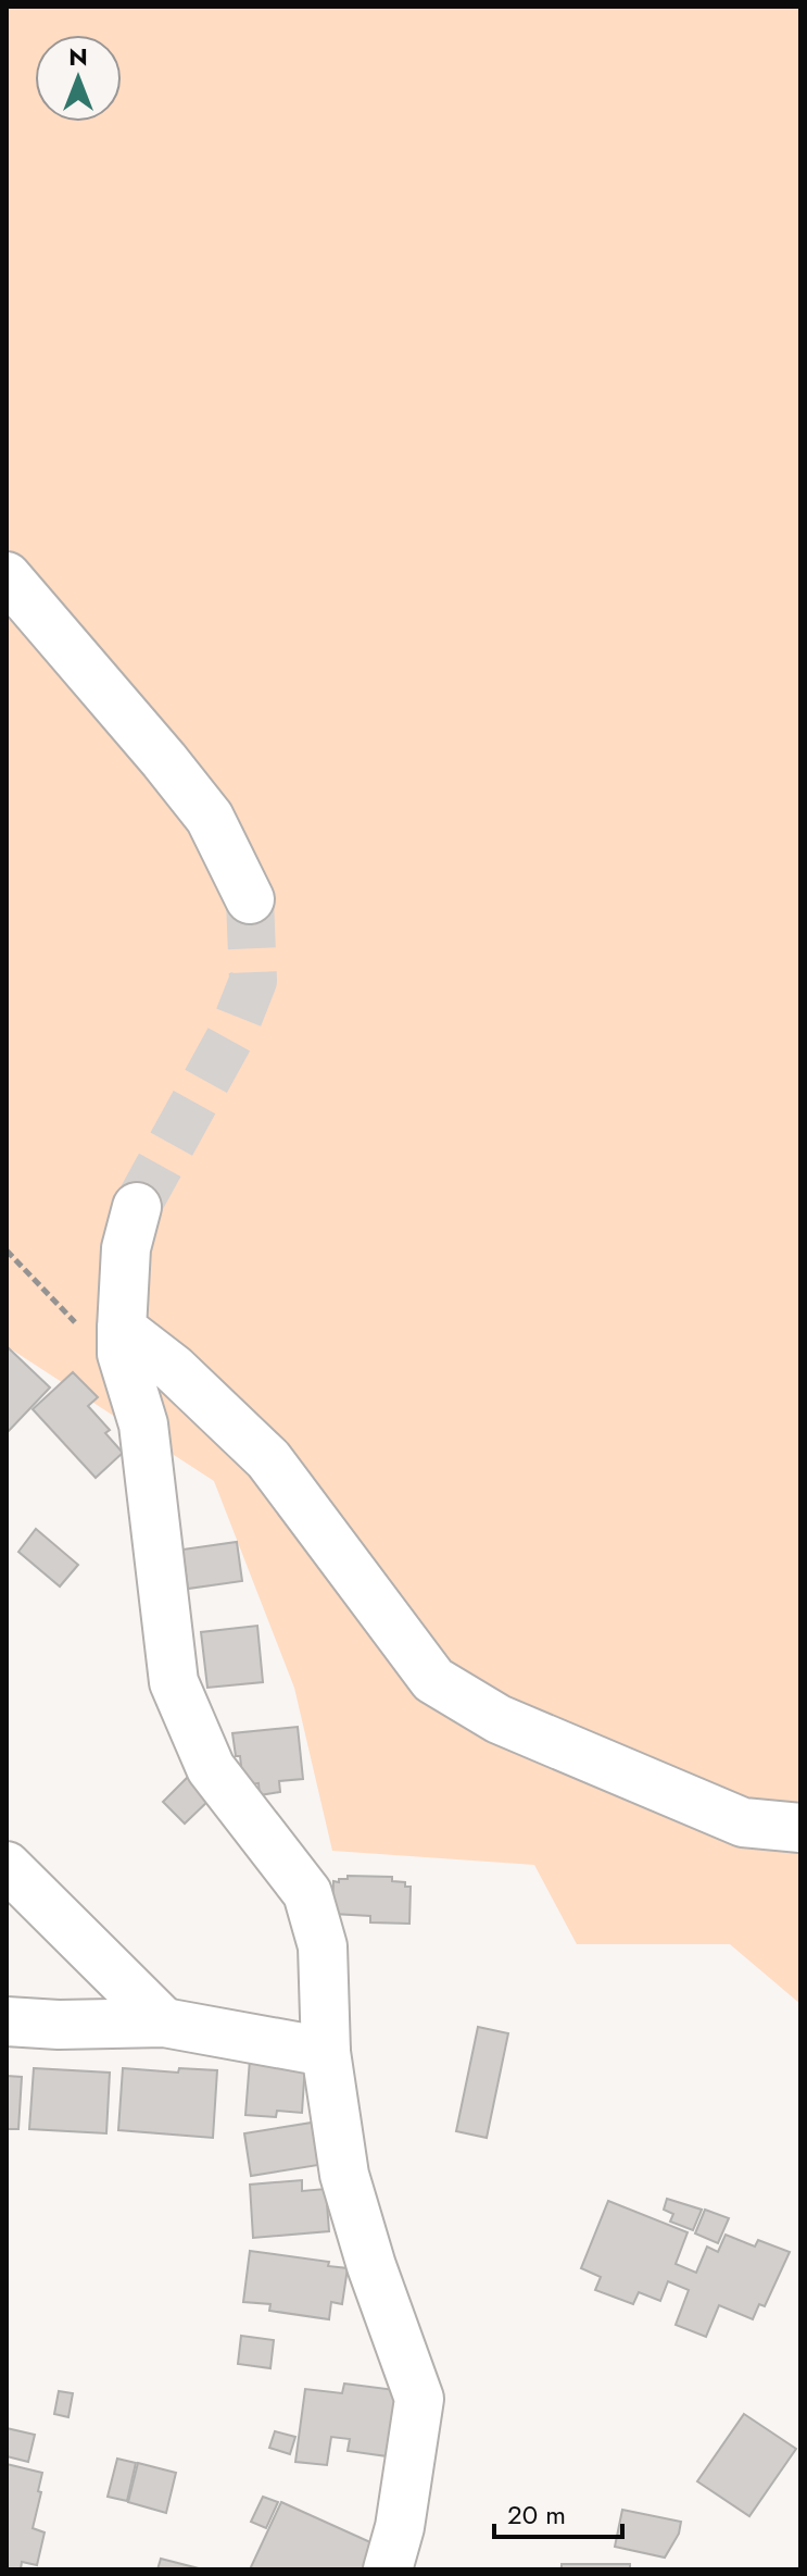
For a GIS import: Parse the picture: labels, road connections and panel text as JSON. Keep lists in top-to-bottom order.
{
  "scale_bar": "20 m",
  "north": "top"
}
